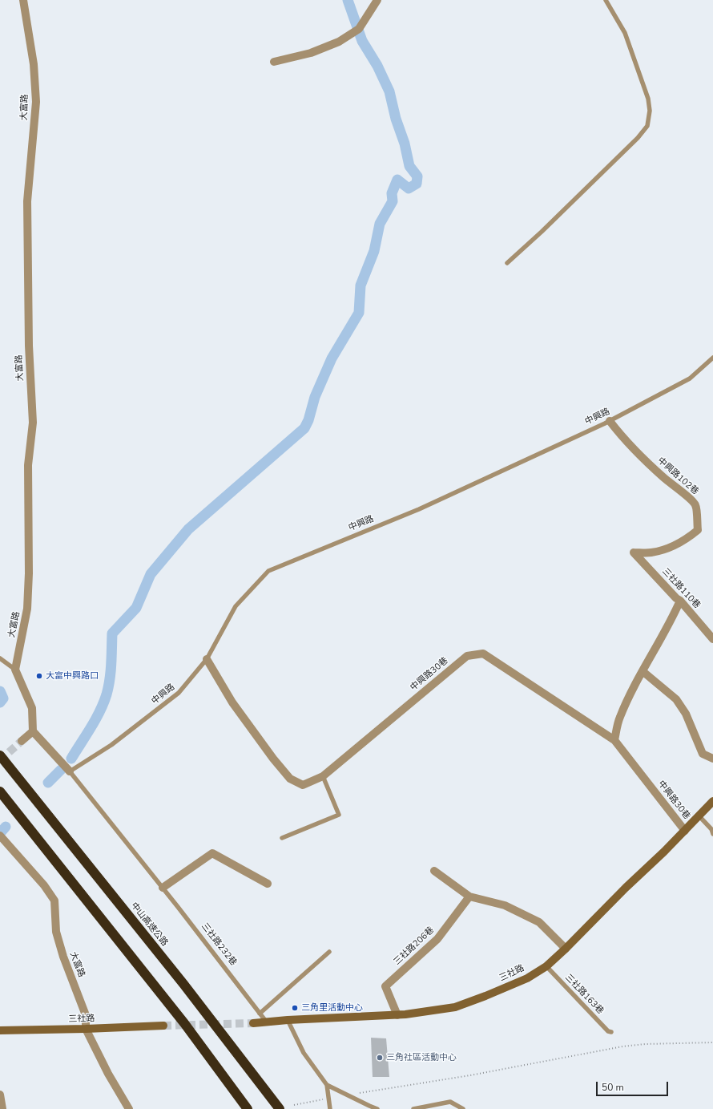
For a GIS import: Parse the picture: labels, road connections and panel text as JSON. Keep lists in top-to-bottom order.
{
  "streets": {
    "highway": ["中山高速公路"],
    "street": [
      "大富路",
      "中興路102巷",
      "三社路110巷",
      "中興路30巷",
      "三社路206巷",
      "三社路"
    ],
    "lane": ["中興路", "三社路232巷", "三社路163巷"]
  },
  "crossings": [
    ["大富路", "三社路"],
    ["中興路", "中興路102巷"],
    ["中興路", "中興路30巷"],
    ["中興路", "三社路232巷"],
    ["中興路102巷", "三社路110巷"],
    ["中興路30巷", "三社路"],
    ["三社路232巷", "三社路"],
    ["三社路206巷", "三社路"],
    ["三社路", "三社路163巷"]
  ],
  "places": ["大富中興路口", "三角里活動中心", "三角社區活動中心"],
  "scale_bar": "50 m"
}
